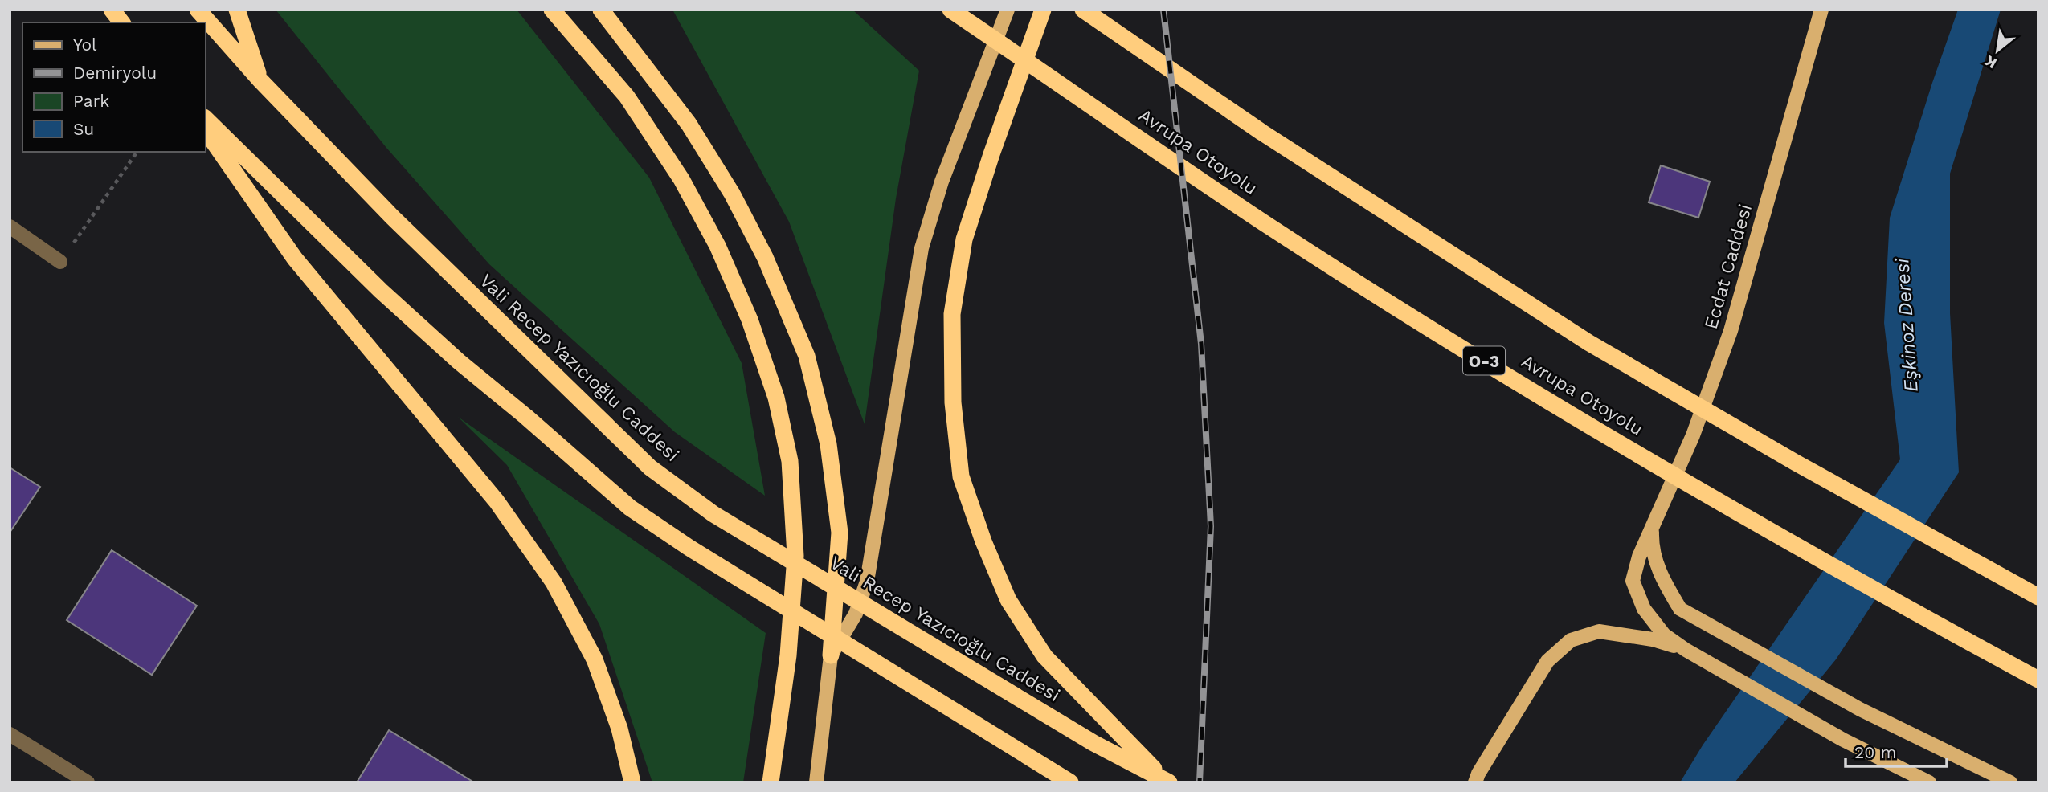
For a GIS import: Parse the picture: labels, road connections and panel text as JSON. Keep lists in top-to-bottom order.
{
  "streets": {
    "highway": ["Avrupa Otoyolu", "O-3", "Vali Recep Yazıcıoğlu Caddesi"],
    "main road": ["Ecdat Caddesi"]
  },
  "water": ["Eşkinoz Deresi"],
  "legend": [
    "Yol",
    "Demiryolu",
    "Park",
    "Su"
  ],
  "scale_bar": "20 m",
  "north": "bottom left"
}
